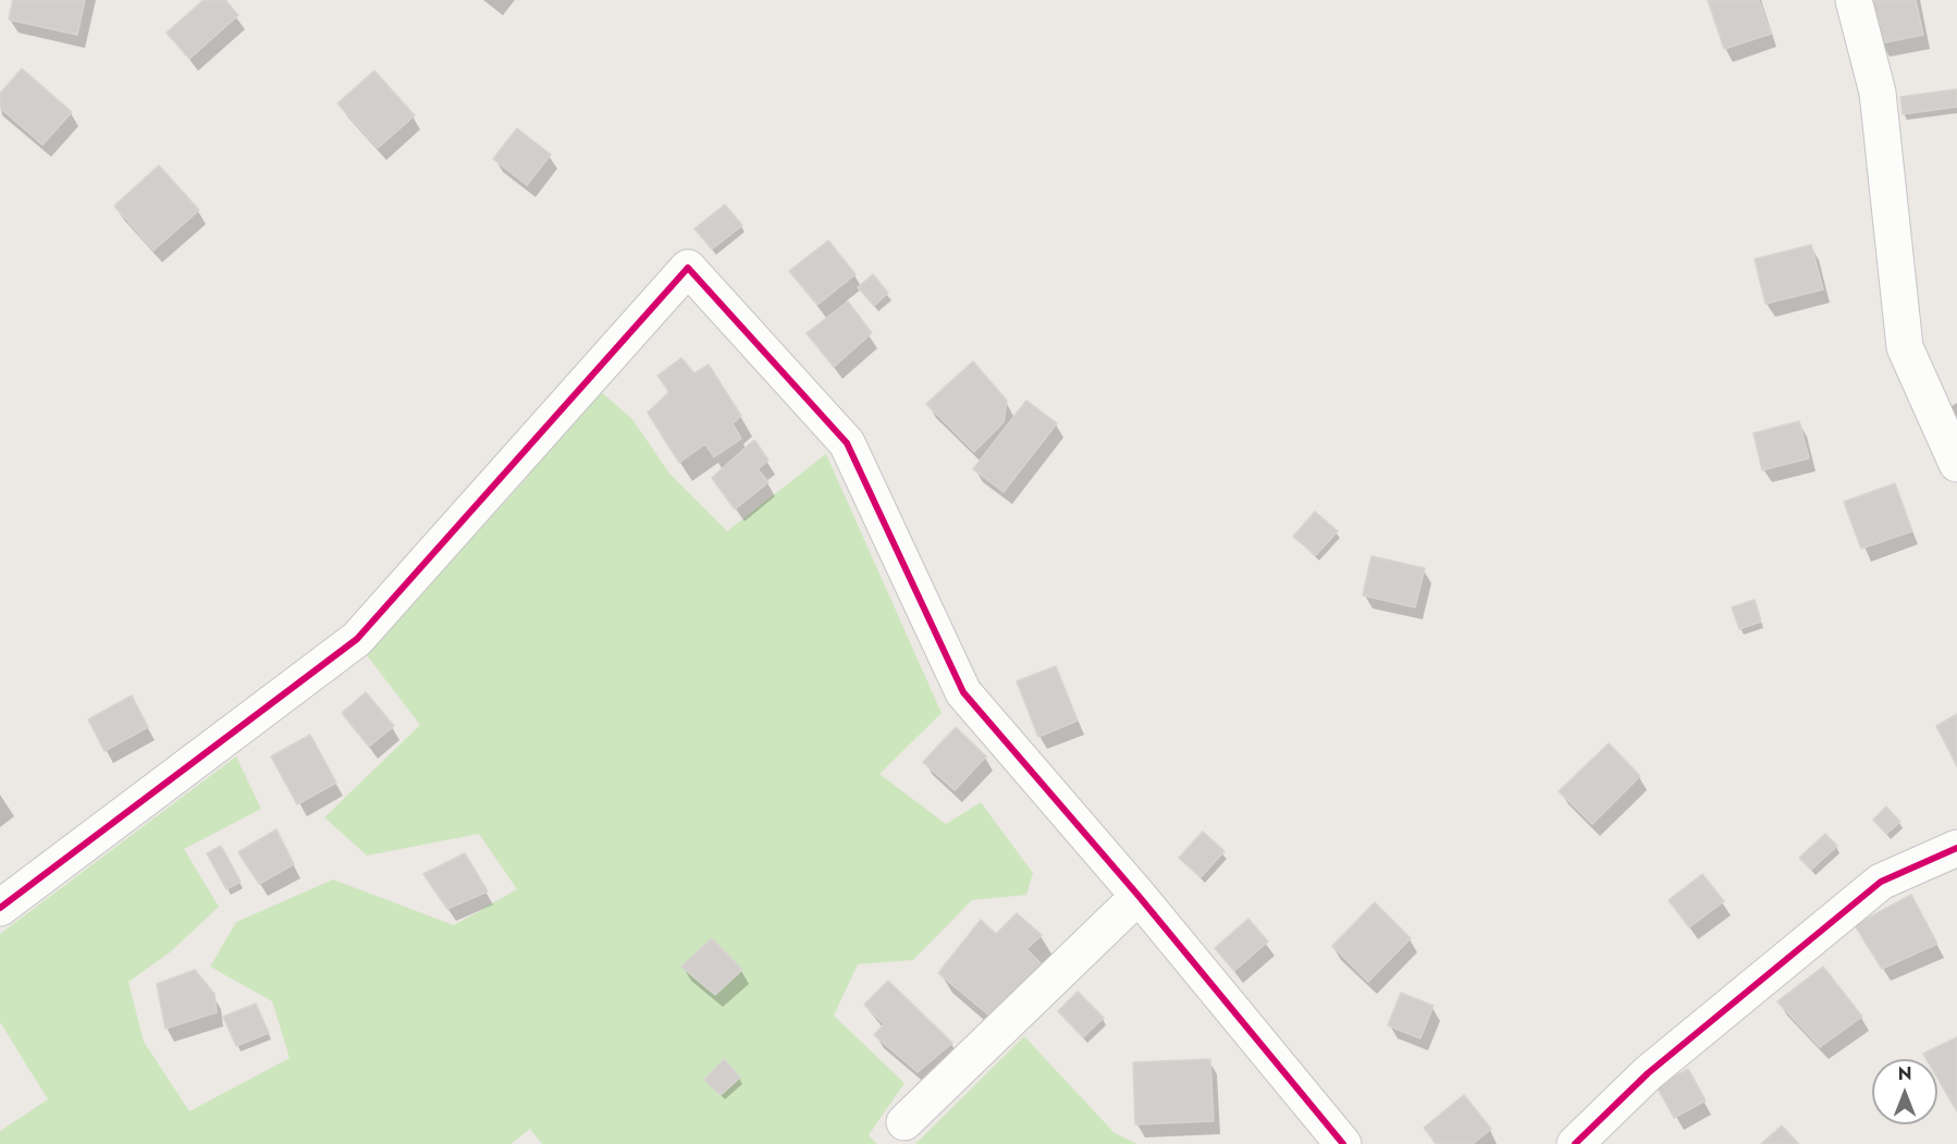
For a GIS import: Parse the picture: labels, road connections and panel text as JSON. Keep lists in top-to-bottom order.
{
  "north": "top"
}
